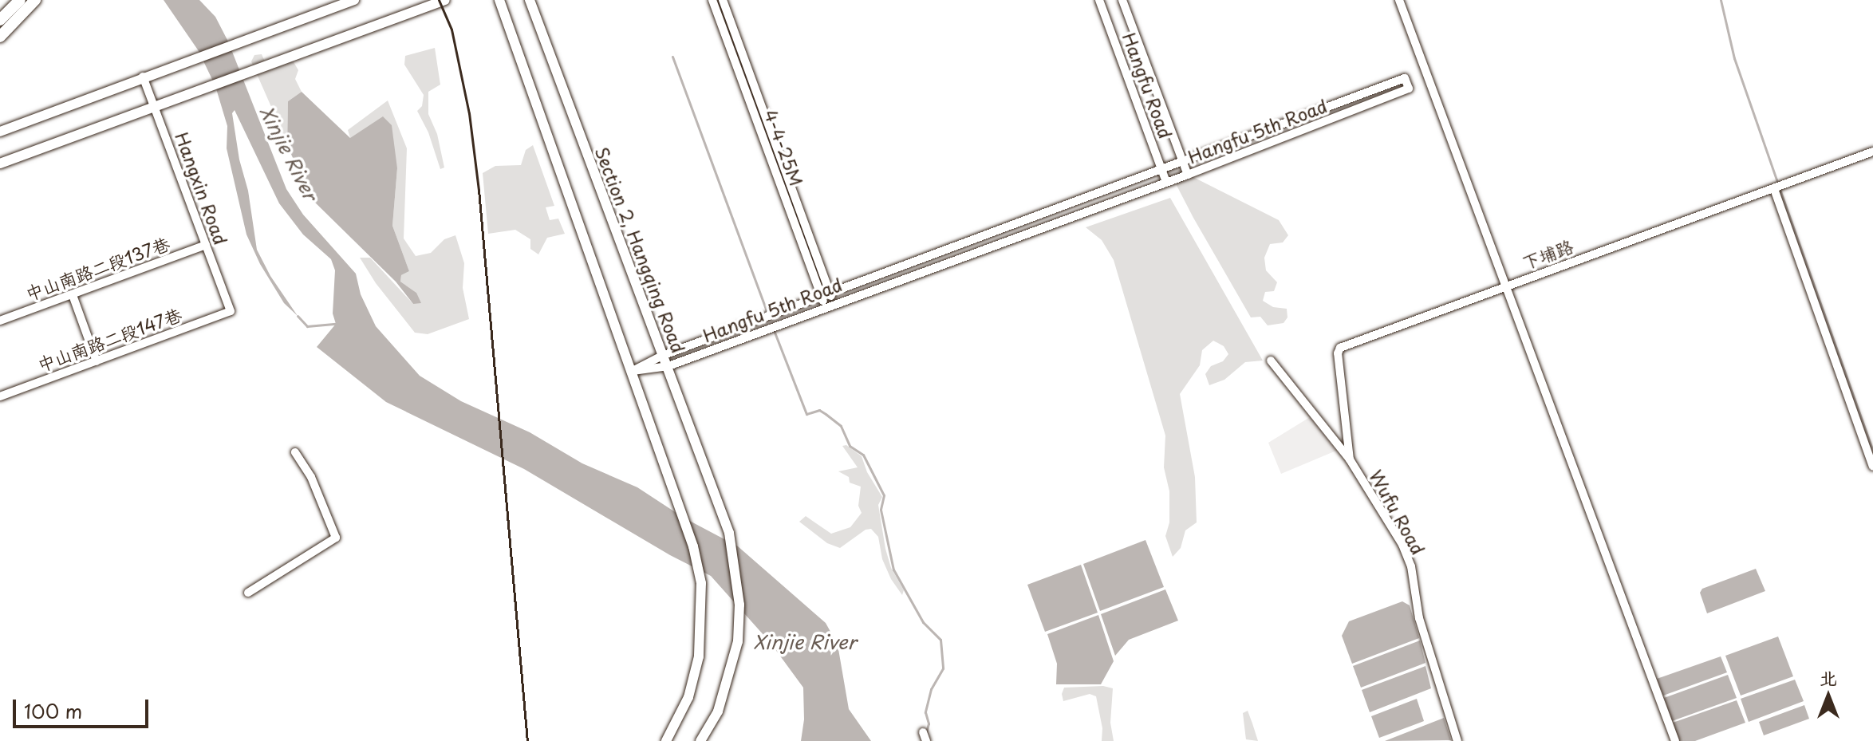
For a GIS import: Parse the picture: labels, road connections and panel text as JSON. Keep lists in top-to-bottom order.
{
  "streets": {
    "street": [
      "Hangfu Road",
      "Hangfu 5th Road",
      "4-4-25M",
      "Hangxin Road",
      "Section 2, Hangqing Road",
      "下埔路",
      "中山南路二段137巷",
      "中山南路二段147巷",
      "Wufu Road"
    ]
  },
  "crossings": [
    ["Hangfu Road", "Hangfu 5th Road"],
    ["Hangfu 5th Road", "4-4-25M"],
    ["Hangfu 5th Road", "Section 2, Hangqing Road"],
    ["Hangxin Road", "中山南路二段137巷"],
    ["Hangxin Road", "中山南路二段147巷"],
    ["下埔路", "Wufu Road"]
  ],
  "water": ["Xinjie River"],
  "scale_bar": "100 m",
  "north": "top"
}
